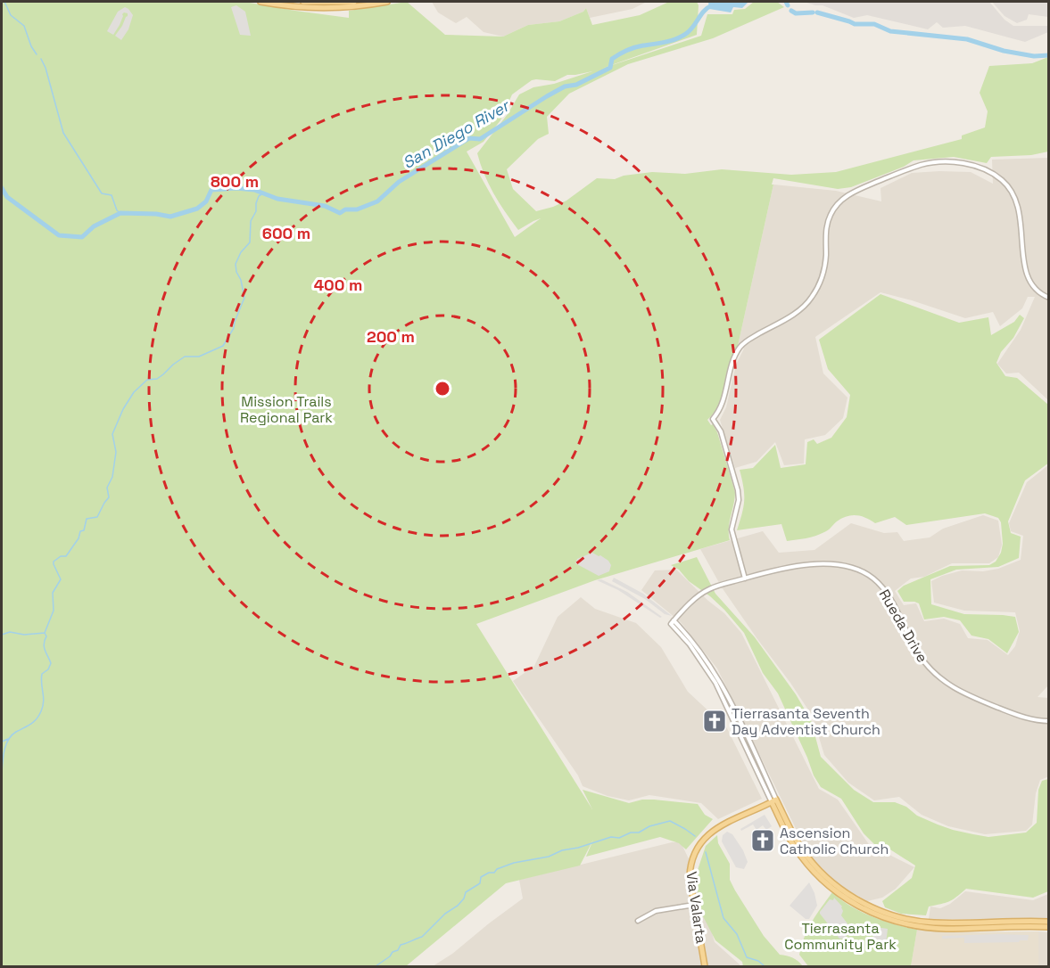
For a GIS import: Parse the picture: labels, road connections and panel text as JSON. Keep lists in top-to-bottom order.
{
  "streets": {
    "main road": ["Via Valarta"],
    "street": ["Rueda Drive"]
  },
  "crossings": [
    ["Rueda Drive", "Via Valarta"]
  ],
  "water": ["San Diego River"],
  "parks": ["Mission Trails Regional Park", "Tierrasanta Community Park"],
  "places": {
    "church": ["Tierrasanta Seventh Day Adventist Church", "Ascension Catholic Church"]
  },
  "rings": [
    "800 m",
    "600 m",
    "400 m",
    "200 m"
  ]
}
